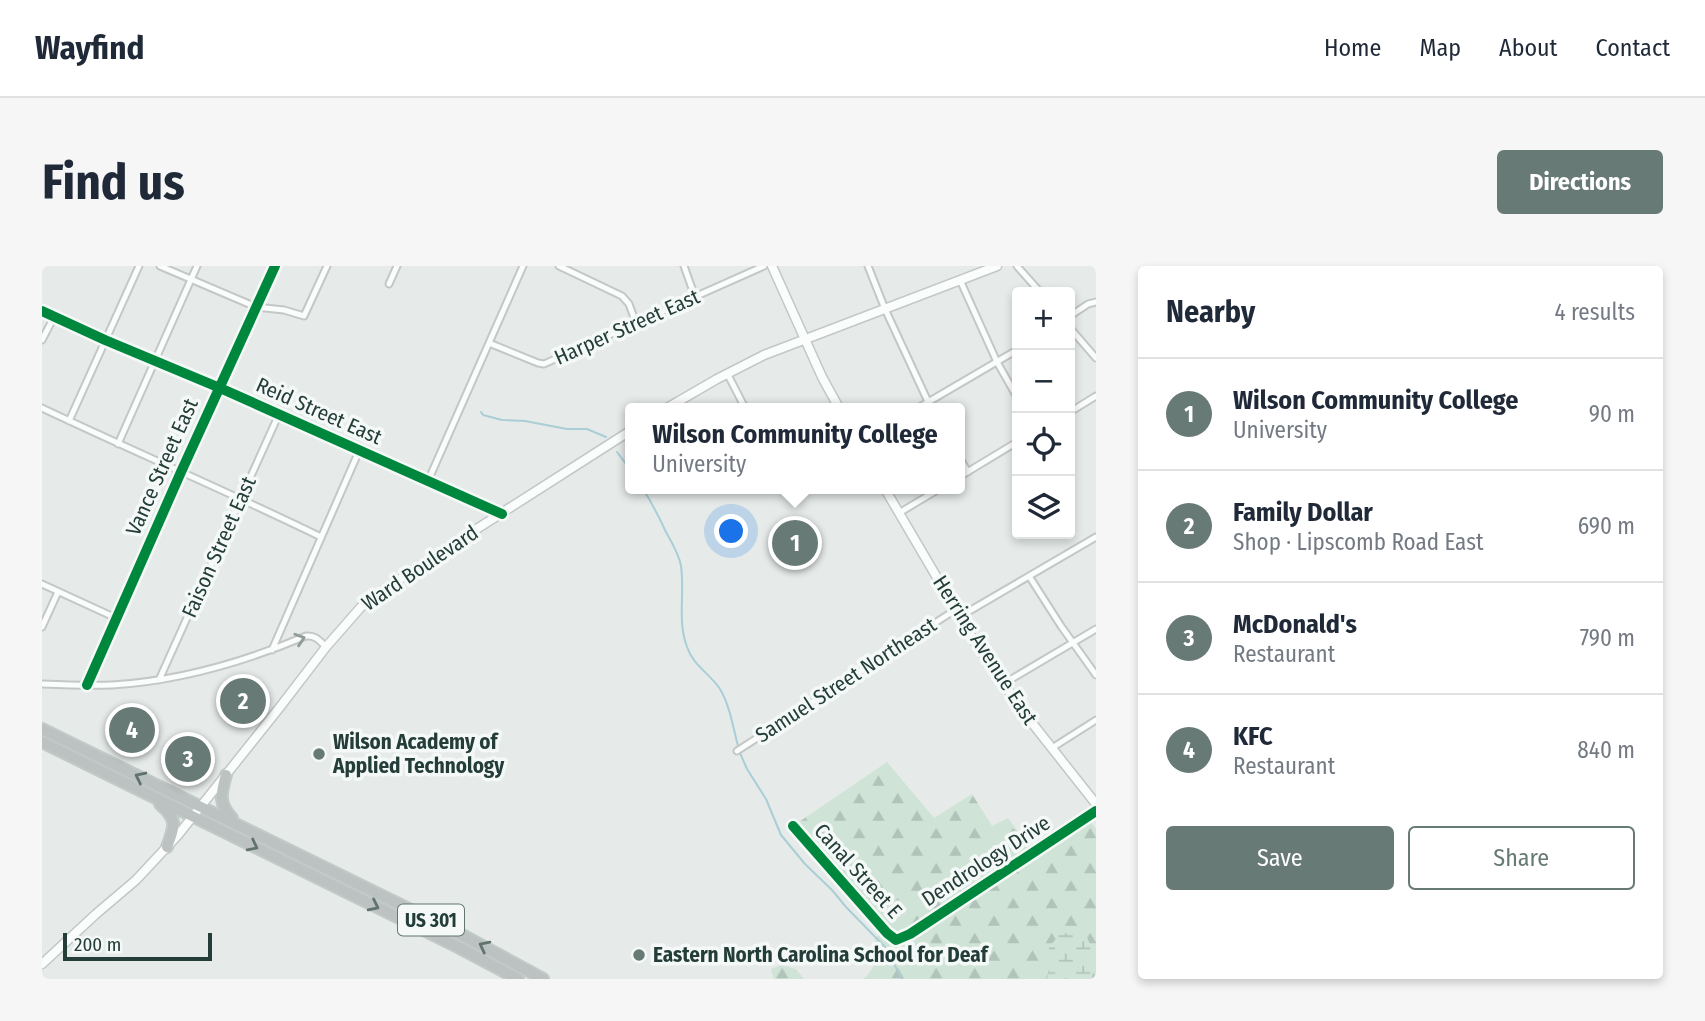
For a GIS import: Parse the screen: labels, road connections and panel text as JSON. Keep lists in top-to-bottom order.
{
  "streets": {
    "highway": ["US 301"],
    "main road": ["Reid Street East", "Ward Boulevard", "Herring Avenue East"],
    "street": [
      "Harper Street East",
      "Vance Street East",
      "Faison Street East",
      "Samuel Street Northeast",
      "Dendrology Drive",
      "Canal Street E"
    ]
  },
  "crossings": [
    ["Reid Street East", "Vance Street East"],
    ["Reid Street East", "Faison Street East"],
    ["Reid Street East", "Ward Boulevard"],
    ["Ward Boulevard", "US 301"],
    ["Herring Avenue East", "Samuel Street Northeast"],
    ["Dendrology Drive", "Canal Street E"]
  ],
  "places": ["Wilson Academy of Applied Technology", "Eastern North Carolina School for Deaf"],
  "scale_bar": "200 m",
  "page": {
    "header": "Wayfind",
    "nav": [
      "Home",
      "Map",
      "About",
      "Contact"
    ],
    "buttons": [
      "Directions",
      ["Save", "Share"]
    ],
    "title": "Find us",
    "heading": ["Nearby", "4 results"],
    "map_buttons": ["+", "−"],
    "list": [
      {
        "mark": "1",
        "name": "Wilson Community College",
        "note": "University",
        "value": "90 m"
      },
      {
        "mark": "2",
        "name": "Family Dollar",
        "note": "Shop · Lipscomb Road East",
        "value": "690 m"
      },
      {
        "mark": "3",
        "name": "McDonald's",
        "note": "Restaurant",
        "value": "790 m"
      },
      {
        "mark": "4",
        "name": "KFC",
        "note": "Restaurant",
        "value": "840 m"
      }
    ],
    "popup": ["Wilson Community College", "University"],
    "pins": [
      "1",
      "2",
      "4",
      "3"
    ],
    "scale": "200 m"
  }
}
